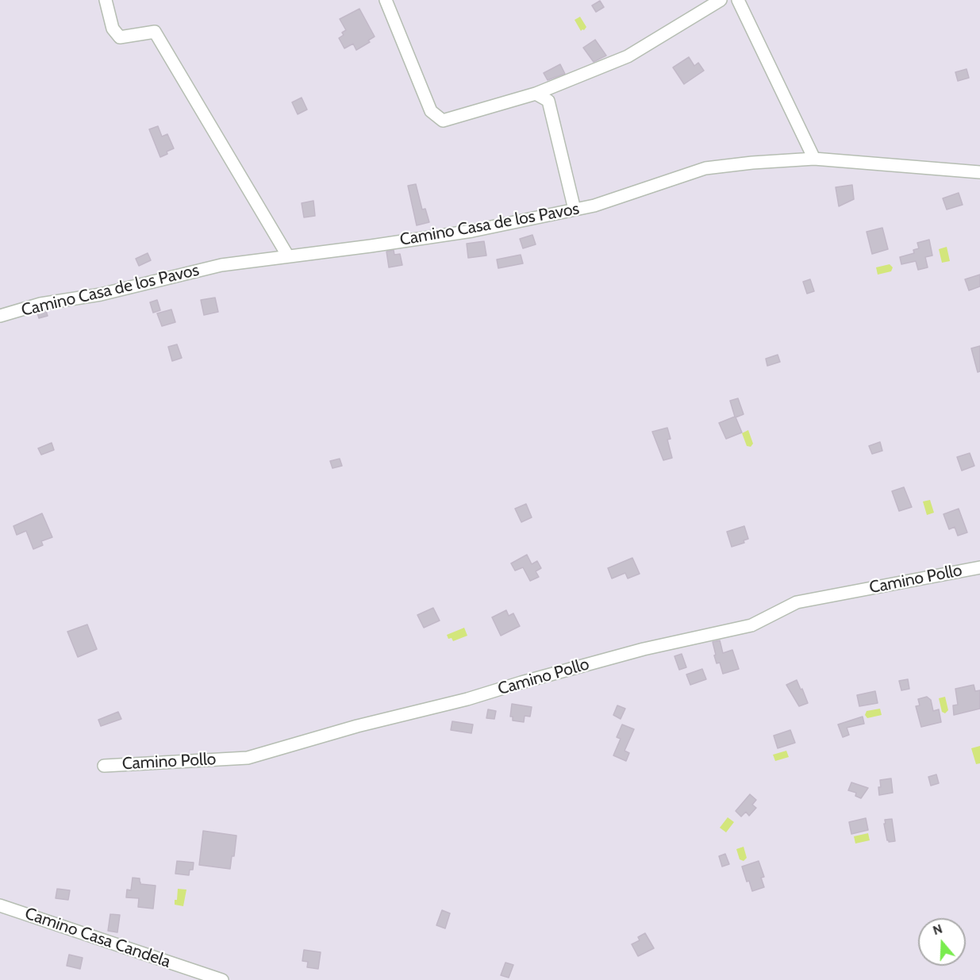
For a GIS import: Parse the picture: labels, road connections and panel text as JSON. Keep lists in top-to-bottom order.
{
  "streets": {
    "street": ["Camino Casa de los Pavos", "Camino Pollo", "Camino Casa Candela"]
  },
  "north": "top"
}
